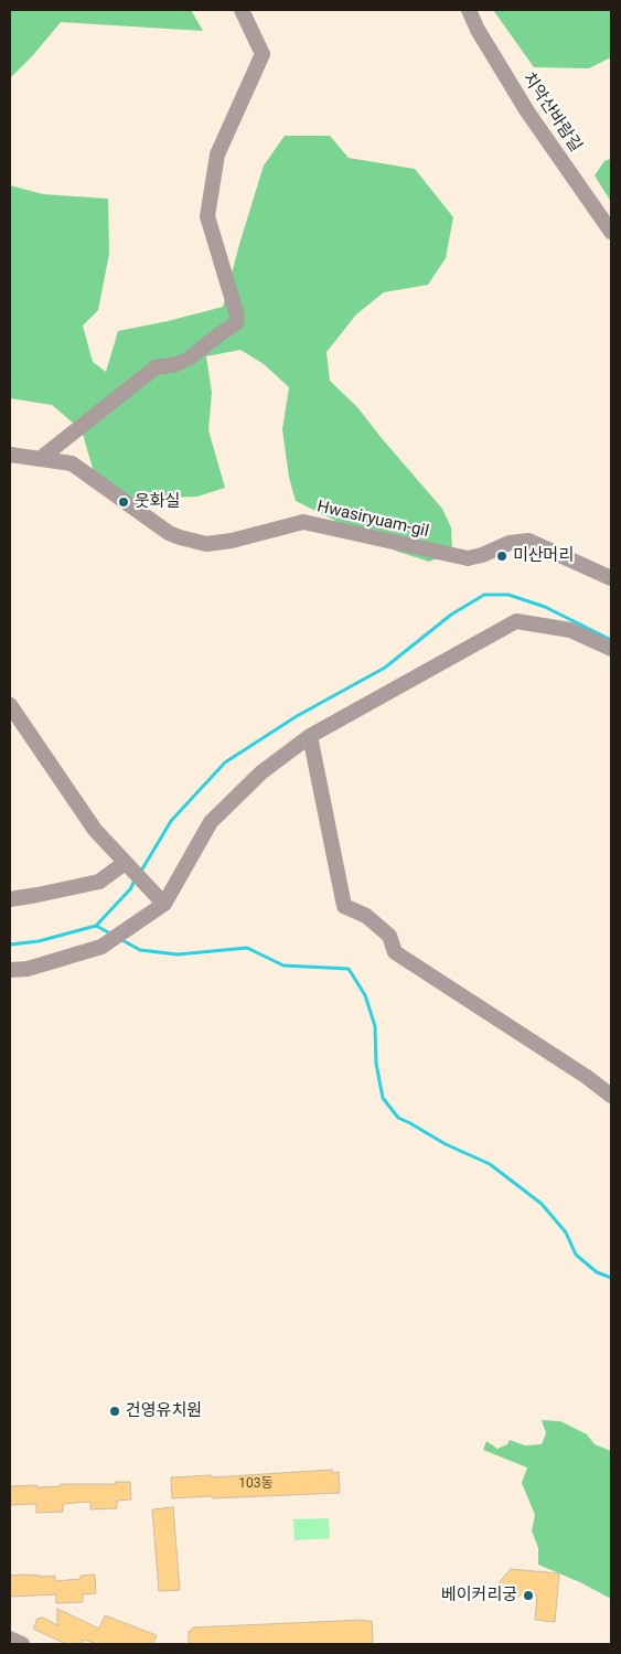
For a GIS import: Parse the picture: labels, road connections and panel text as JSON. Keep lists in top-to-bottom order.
{
  "streets": {
    "street": ["치악산바람길", "Hwasiryuam-gil"]
  },
  "places": [
    "웃화실",
    "미산머리",
    "건영유치원",
    "베이커리궁"
  ],
  "house_numbers": ["103동"]
}
